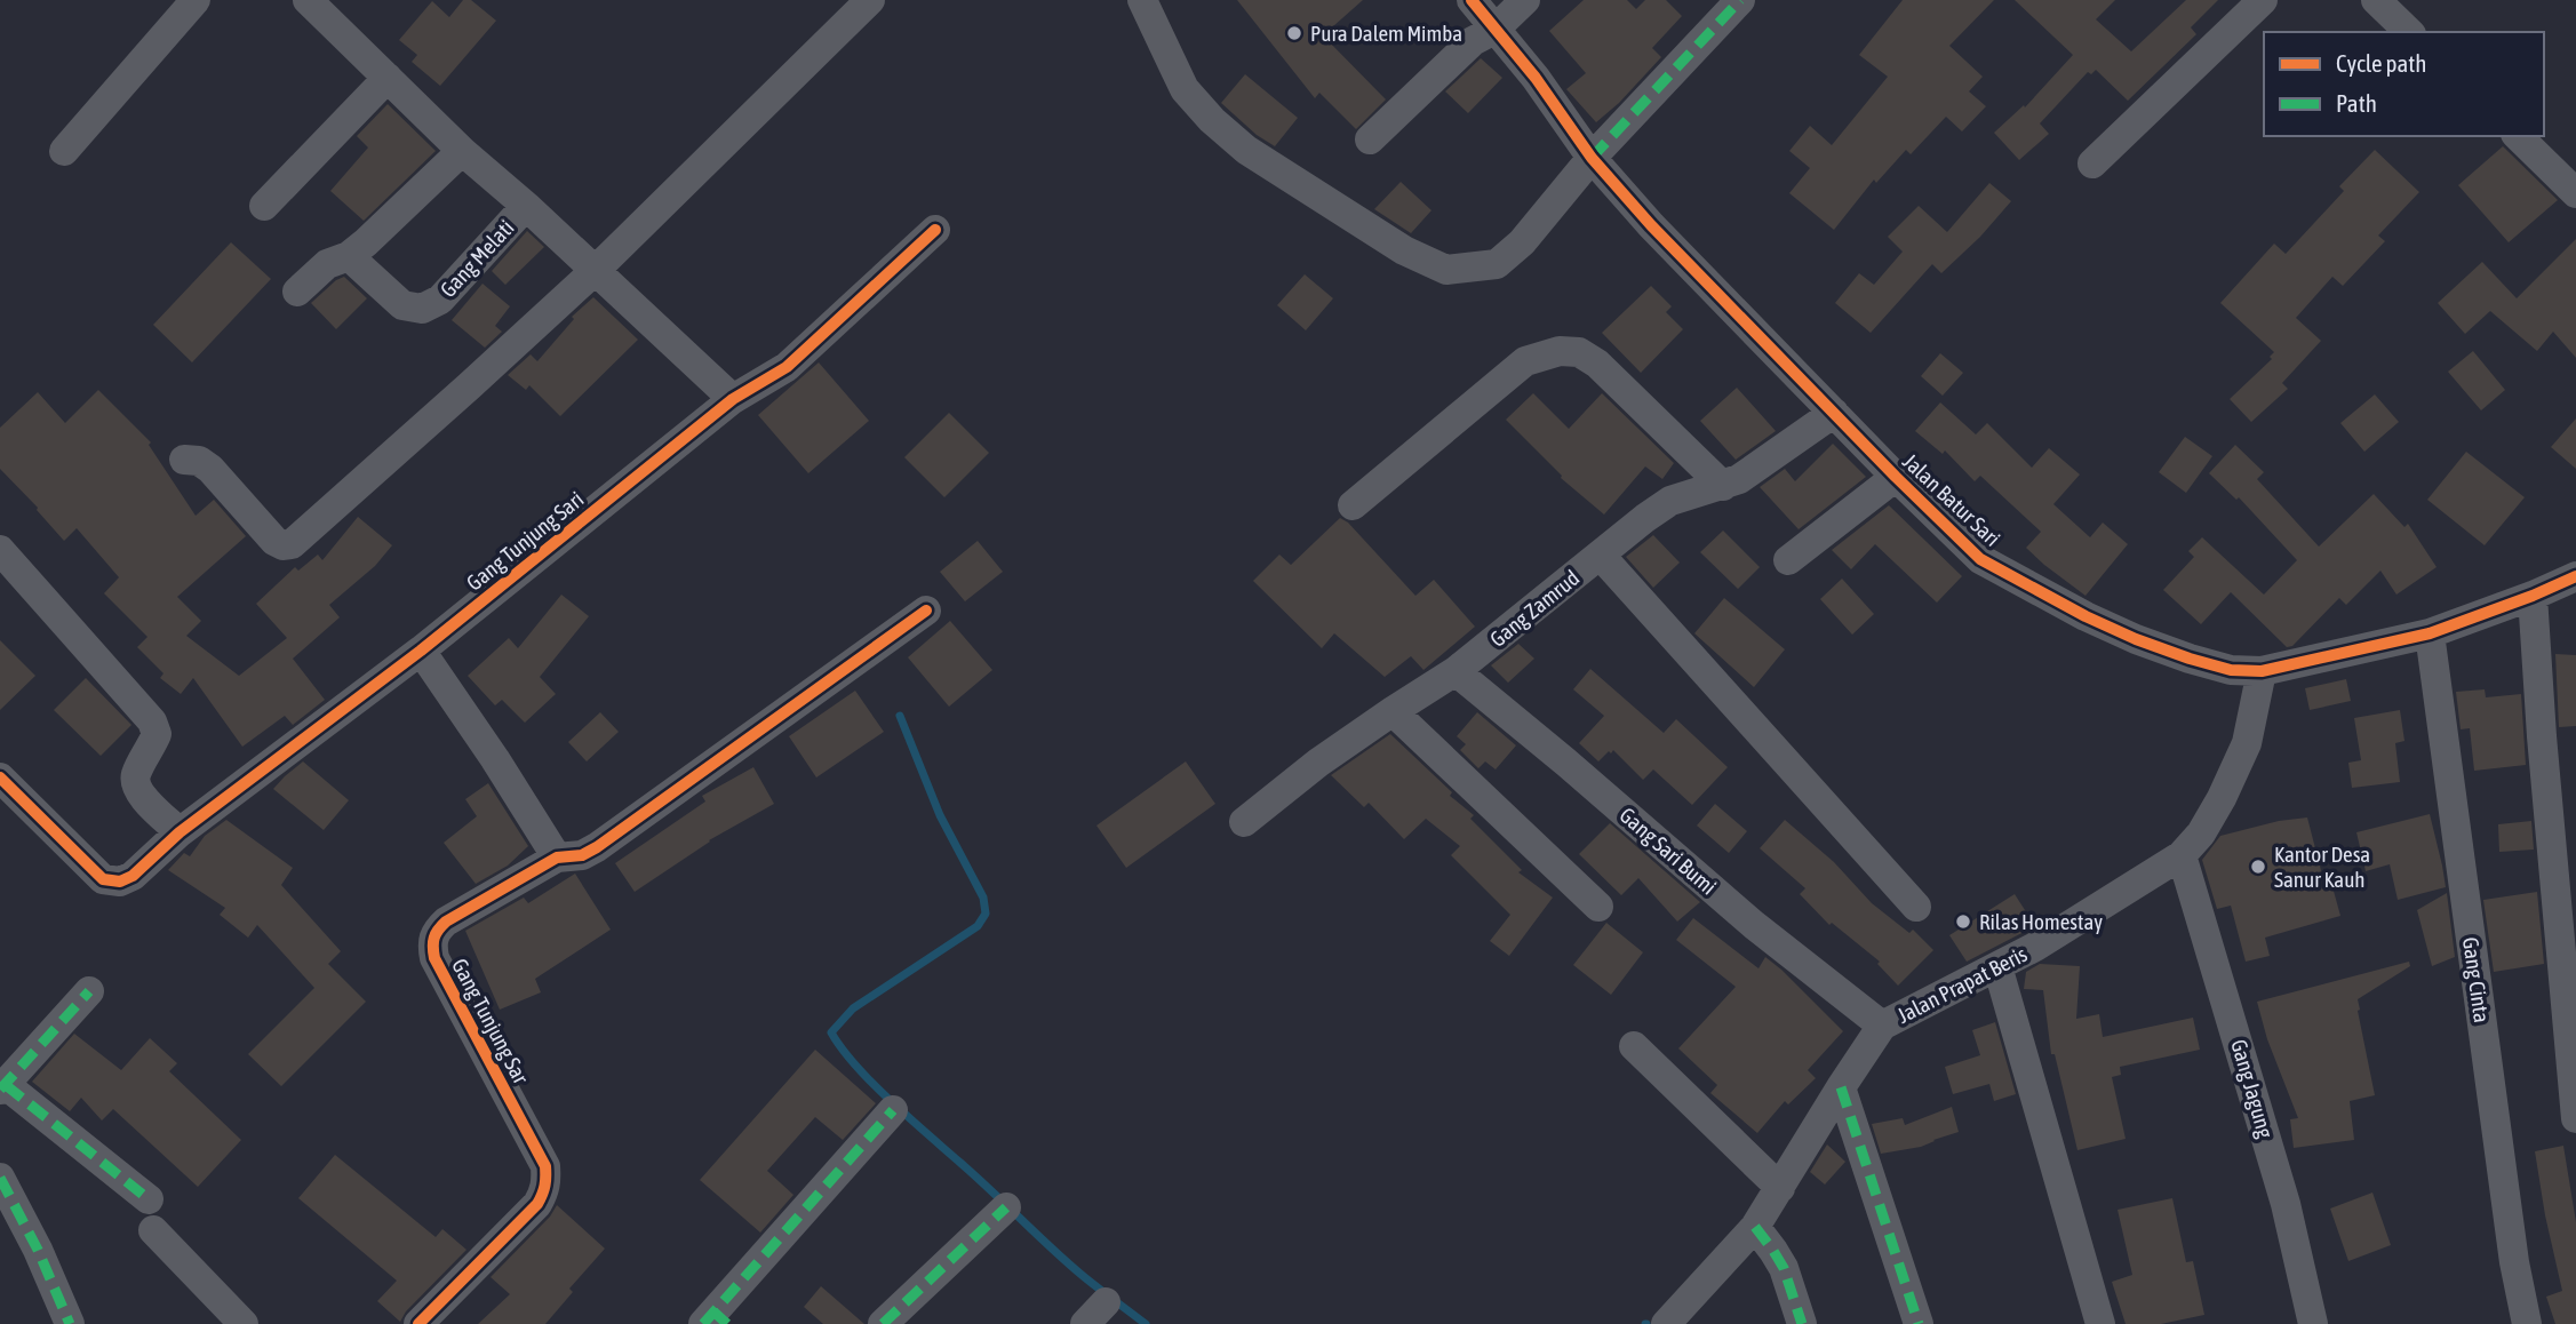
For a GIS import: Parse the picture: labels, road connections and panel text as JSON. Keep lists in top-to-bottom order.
{
  "streets": {
    "street": [
      "Gang Melati",
      "Jalan Batur Sari",
      "Gang Tunjung Sari",
      "Gang Zamrud",
      "Gang Sari Bumi",
      "Gang Cinta",
      "Jalan Prapat Beris",
      "Gang Tunjung Sar",
      "Gang Jagung"
    ]
  },
  "crossings": [
    ["Jalan Batur Sari", "Gang Zamrud"],
    ["Jalan Batur Sari", "Gang Cinta"],
    ["Jalan Batur Sari", "Jalan Prapat Beris"],
    ["Gang Zamrud", "Gang Sari Bumi"],
    ["Gang Sari Bumi", "Jalan Prapat Beris"],
    ["Jalan Prapat Beris", "Gang Jagung"]
  ],
  "places": ["Pura Dalem Mimba", "Kantor Desa Sanur Kauh", "Rilas Homestay"],
  "legend": ["Cycle path", "Path"]
}
